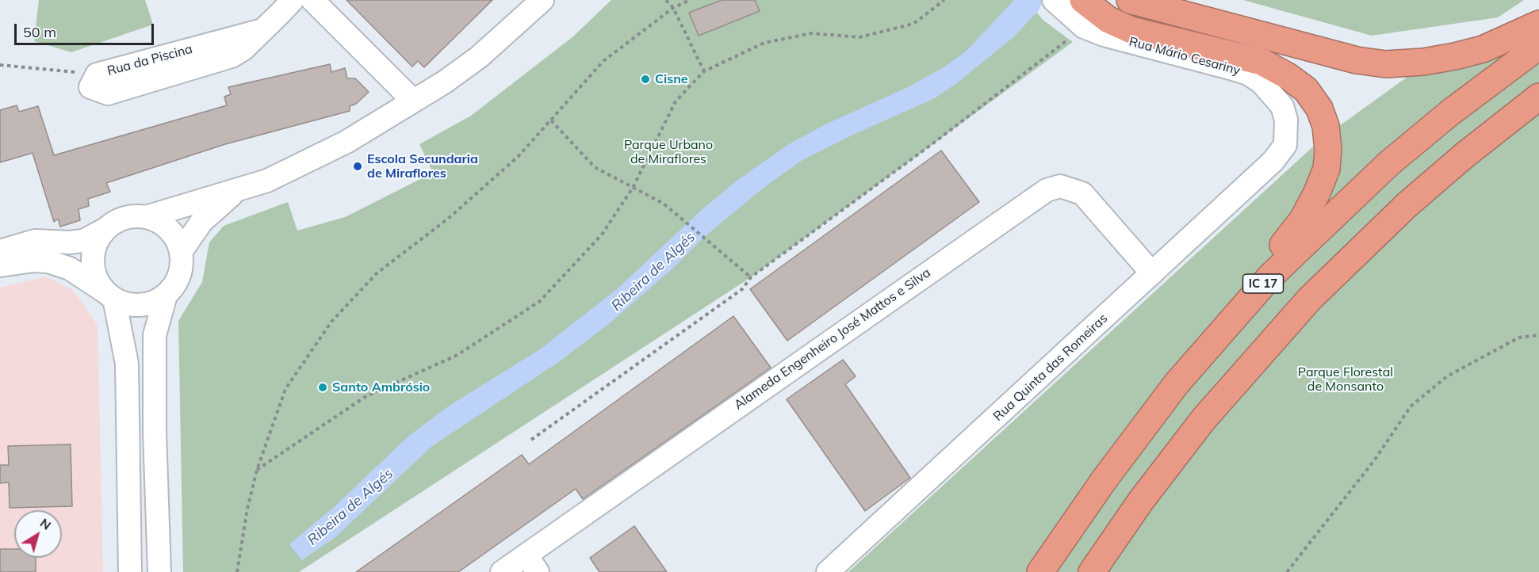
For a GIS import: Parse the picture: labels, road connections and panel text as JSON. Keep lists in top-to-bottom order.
{
  "streets": {
    "highway": ["IC 17"],
    "street": [
      "Rua Mário Cesariny",
      "Rua da Piscina",
      "Alameda Engenheiro José Mattos e Silva",
      "Rua Quinta das Romeiras"
    ]
  },
  "crossings": [
    ["Rua Mário Cesariny", "Rua Quinta das Romeiras"],
    ["Alameda Engenheiro José Mattos e Silva", "Rua Quinta das Romeiras"]
  ],
  "water": ["Ribeira de Algés"],
  "parks": ["Parque Urbano de Miraflores", "Parque Florestal de Monsanto"],
  "places": ["Cisne", "Escola Secundaria de Miraflores", "Santo Ambrósio"],
  "scale_bar": "50 m",
  "north": "top right"
}
